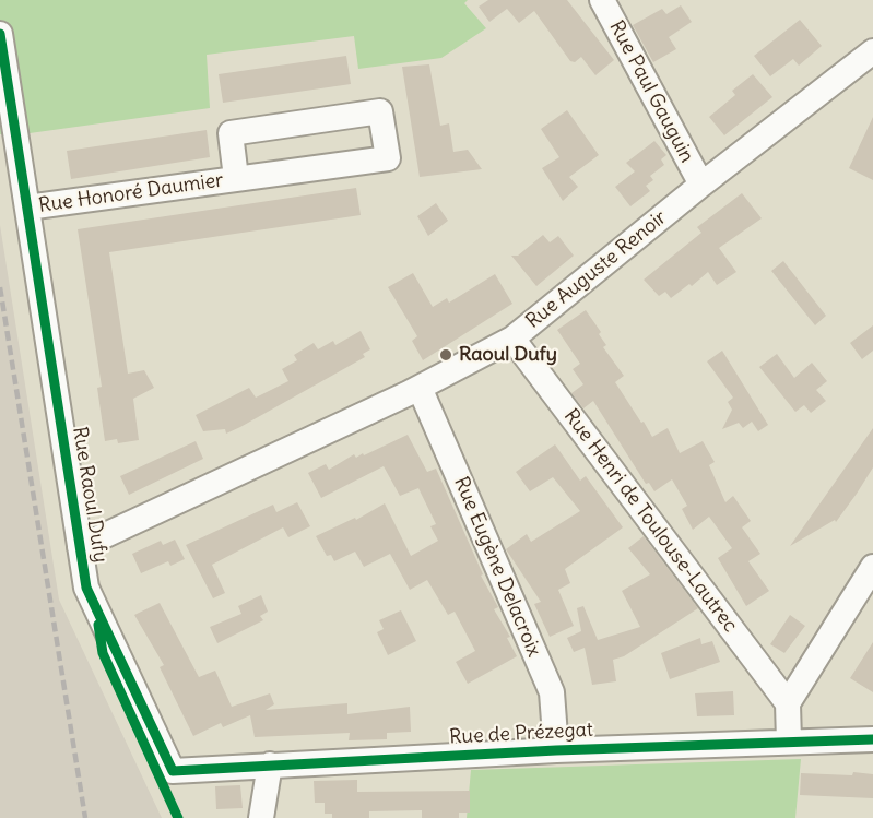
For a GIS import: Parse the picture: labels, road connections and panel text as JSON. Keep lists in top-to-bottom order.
{
  "streets": {
    "street": [
      "Rue Paul Gauguin",
      "Rue Honoré Daumier",
      "Rue Auguste Renoir",
      "Rue Raoul Dufy",
      "Rue Henri de Toulouse-Lautrec",
      "Rue Eugène Delacroix",
      "Rue de Prézegat"
    ]
  },
  "crossings": [
    ["Rue Paul Gauguin", "Rue Auguste Renoir"],
    ["Rue Honoré Daumier", "Rue Raoul Dufy"],
    ["Rue Auguste Renoir", "Rue Raoul Dufy"],
    ["Rue Auguste Renoir", "Rue Henri de Toulouse-Lautrec"],
    ["Rue Auguste Renoir", "Rue Eugène Delacroix"],
    ["Rue Raoul Dufy", "Rue de Prézegat"],
    ["Rue Eugène Delacroix", "Rue de Prézegat"]
  ],
  "places": ["Raoul Dufy"]
}
